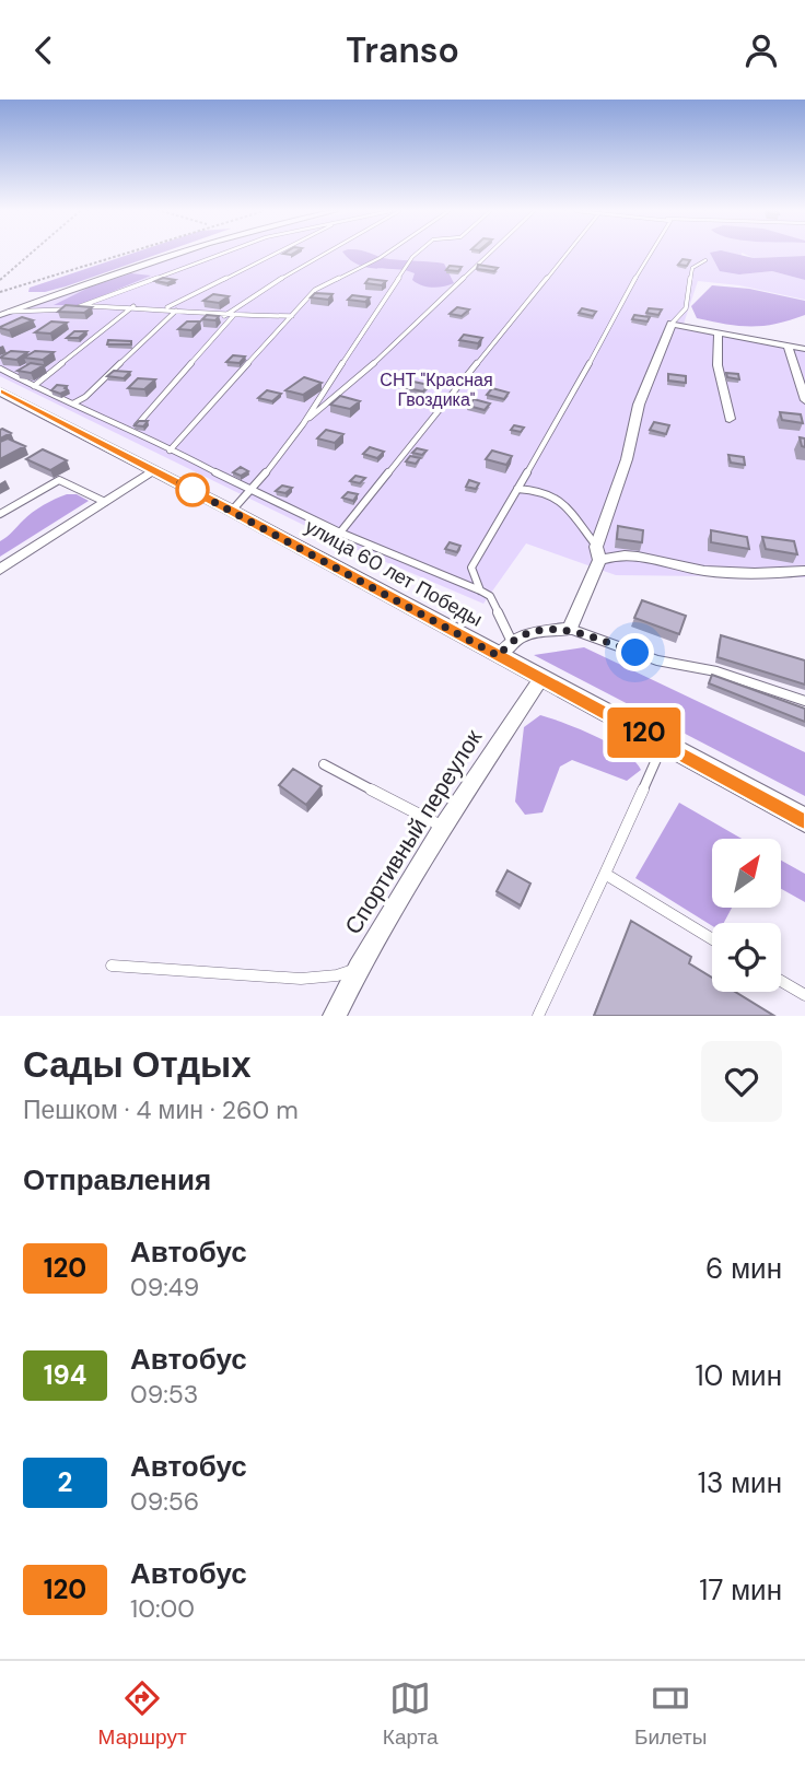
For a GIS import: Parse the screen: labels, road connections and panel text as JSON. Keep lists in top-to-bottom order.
{
  "streets": {
    "street": ["улица 60 лет Победы", "Спортивный переулок"]
  },
  "crossings": [
    ["улица 60 лет Победы", "Спортивный переулок"]
  ],
  "parks": ["СНТ \"Красная Гвоздика\""],
  "lines": ["bus line 120"],
  "north": "top right",
  "page": {
    "header": "Transo",
    "on_map": "120",
    "heading": [
      ["Сады Отдых", "Пешком · 4 мин · 260 m"],
      "Отправления"
    ],
    "list": [
      {
        "mark": "120",
        "name": "Автобус",
        "note": "09:49",
        "value": "6 мин"
      },
      {
        "mark": "194",
        "name": "Автобус",
        "note": "09:53",
        "value": "10 мин"
      },
      {
        "mark": "2",
        "name": "Автобус",
        "note": "09:56",
        "value": "13 мин"
      },
      {
        "mark": "120",
        "name": "Автобус",
        "note": "10:00",
        "value": "17 мин"
      }
    ],
    "tabs": ["Маршрут", "Карта", "Билеты"]
  }
}
